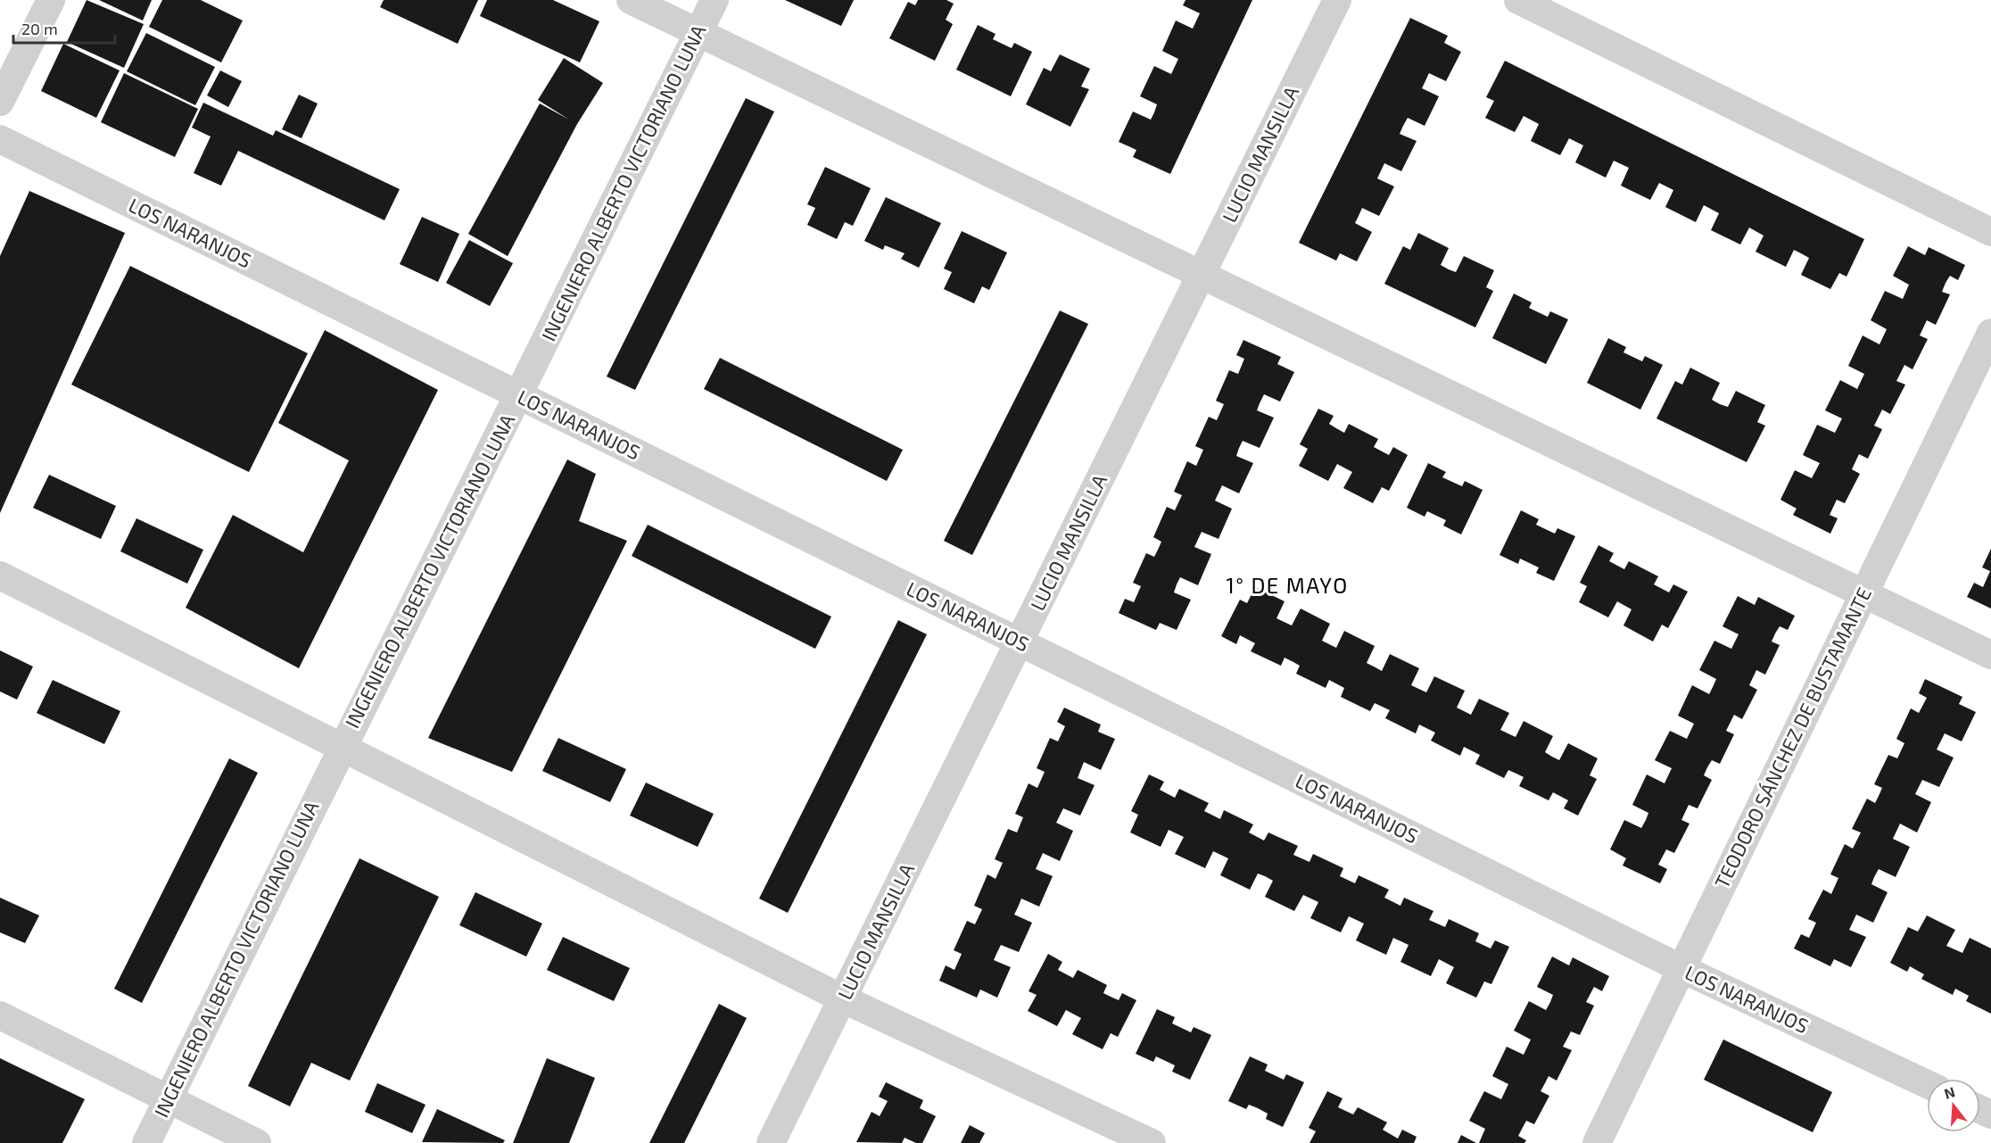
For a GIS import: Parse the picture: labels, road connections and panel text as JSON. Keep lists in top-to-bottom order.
{
  "streets": {
    "street": [
      "LUCIO MANSILLA",
      "INGENIERO ALBERTO VICTORIANO LUNA",
      "LOS NARANJOS",
      "TEODORO SÁNCHEZ DE BUSTAMANTE"
    ]
  },
  "crossings": [
    ["LUCIO MANSILLA", "LOS NARANJOS"],
    ["INGENIERO ALBERTO VICTORIANO LUNA", "LOS NARANJOS"],
    ["LOS NARANJOS", "TEODORO SÁNCHEZ DE BUSTAMANTE"]
  ],
  "districts": ["1° DE MAYO"],
  "scale_bar": "20 m",
  "north": "top"
}
